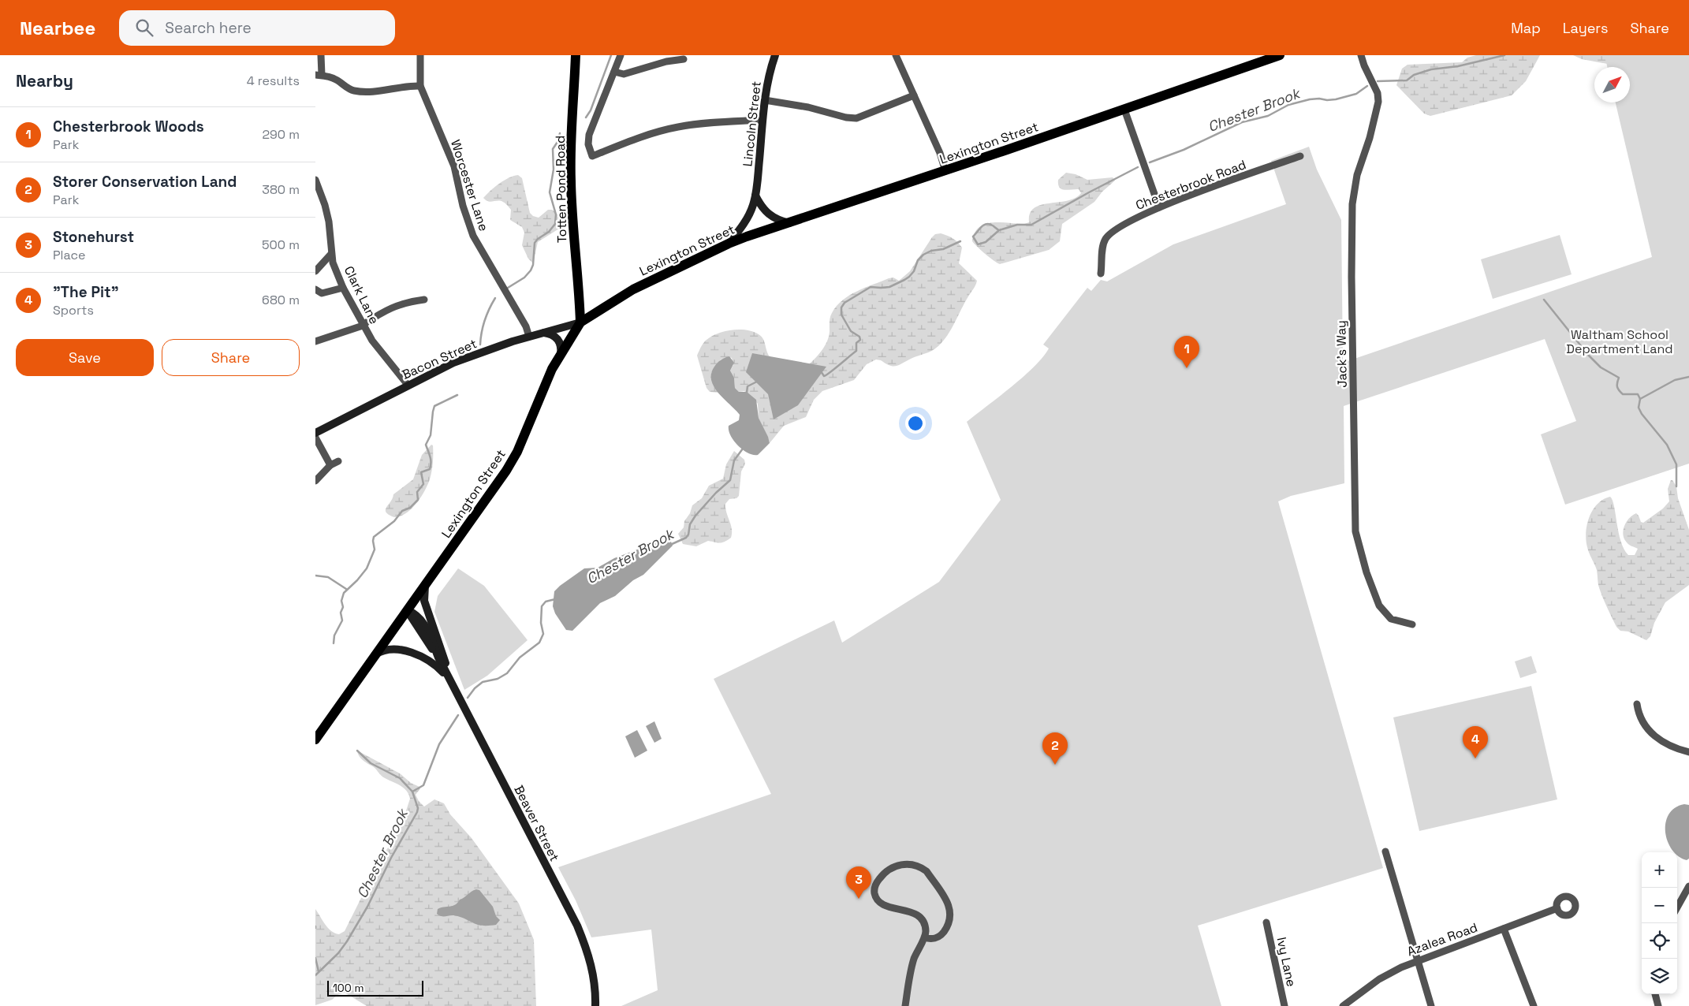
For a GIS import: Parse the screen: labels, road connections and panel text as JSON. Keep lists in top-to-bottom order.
{
  "streets": {
    "main road": [
      "Lincoln Street",
      "Lexington Street",
      "Totten Pond Road",
      "Bacon Street",
      "Beaver Street"
    ],
    "street": [
      "Chesterbrook Road",
      "Worcester Lane",
      "Clark Lane",
      "Jack's Way",
      "Azalea Road",
      "Ivy Lane"
    ]
  },
  "crossings": [
    ["Lincoln Street", "Lexington Street"],
    ["Lexington Street", "Totten Pond Road"],
    ["Lexington Street", "Bacon Street"],
    ["Lexington Street", "Beaver Street"],
    ["Worcester Lane", "Bacon Street"],
    ["Totten Pond Road", "Bacon Street"],
    ["Clark Lane", "Bacon Street"]
  ],
  "water": ["Chester Brook"],
  "parks": ["Waltham School Department Land"],
  "scale_bar": "100 m",
  "north": "top right",
  "page": {
    "header": "Nearbee",
    "search": "Search here",
    "nav": ["Map", "Layers", "Share"],
    "heading": ["Nearby", "4 results"],
    "list": [
      {
        "mark": "1",
        "name": "Chesterbrook Woods",
        "note": "Park",
        "value": "290 m"
      },
      {
        "mark": "2",
        "name": "Storer Conservation Land",
        "note": "Park",
        "value": "380 m"
      },
      {
        "mark": "3",
        "name": "Stonehurst",
        "note": "Place",
        "value": "500 m"
      },
      {
        "mark": "4",
        "name": "\"The Pit\"",
        "note": "Sports",
        "value": "680 m"
      }
    ],
    "buttons": ["Save", "Share"],
    "pins": [
      "1",
      "4",
      "2",
      "3"
    ],
    "map_buttons": ["+", "−"],
    "scale": "100 m"
  }
}
